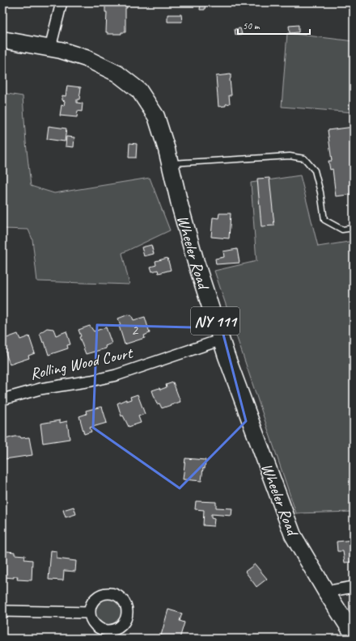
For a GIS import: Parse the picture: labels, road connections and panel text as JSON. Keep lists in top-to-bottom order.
{
  "streets": {
    "main road": ["Wheeler Road", "NY 111"],
    "street": ["Rolling Wood Court"]
  },
  "crossings": [
    ["Wheeler Road", "Rolling Wood Court"]
  ],
  "house_numbers": ["2"],
  "scale_bar": "50 m"
}
